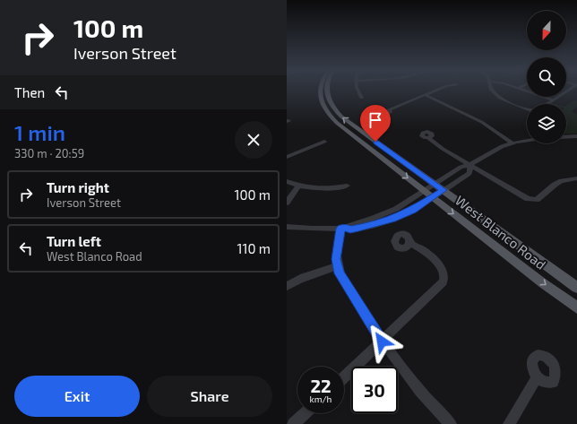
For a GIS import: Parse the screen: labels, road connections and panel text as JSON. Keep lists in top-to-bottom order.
{
  "streets": {
    "main road": ["West Blanco Road"]
  },
  "north": "bottom",
  "page": {
    "turn": ["100 m", "Iverson Street"],
    "then": "Then",
    "heading": ["1 min", "330 m · 20:59"],
    "list": [
      {
        "name": "Turn right",
        "note": "Iverson Street",
        "value": "100 m"
      },
      {
        "name": "Turn left",
        "note": "West Blanco Road",
        "value": "110 m"
      }
    ],
    "speed": "22 km/h",
    "limit": "30",
    "buttons": ["Exit", "Share"]
  }
}
